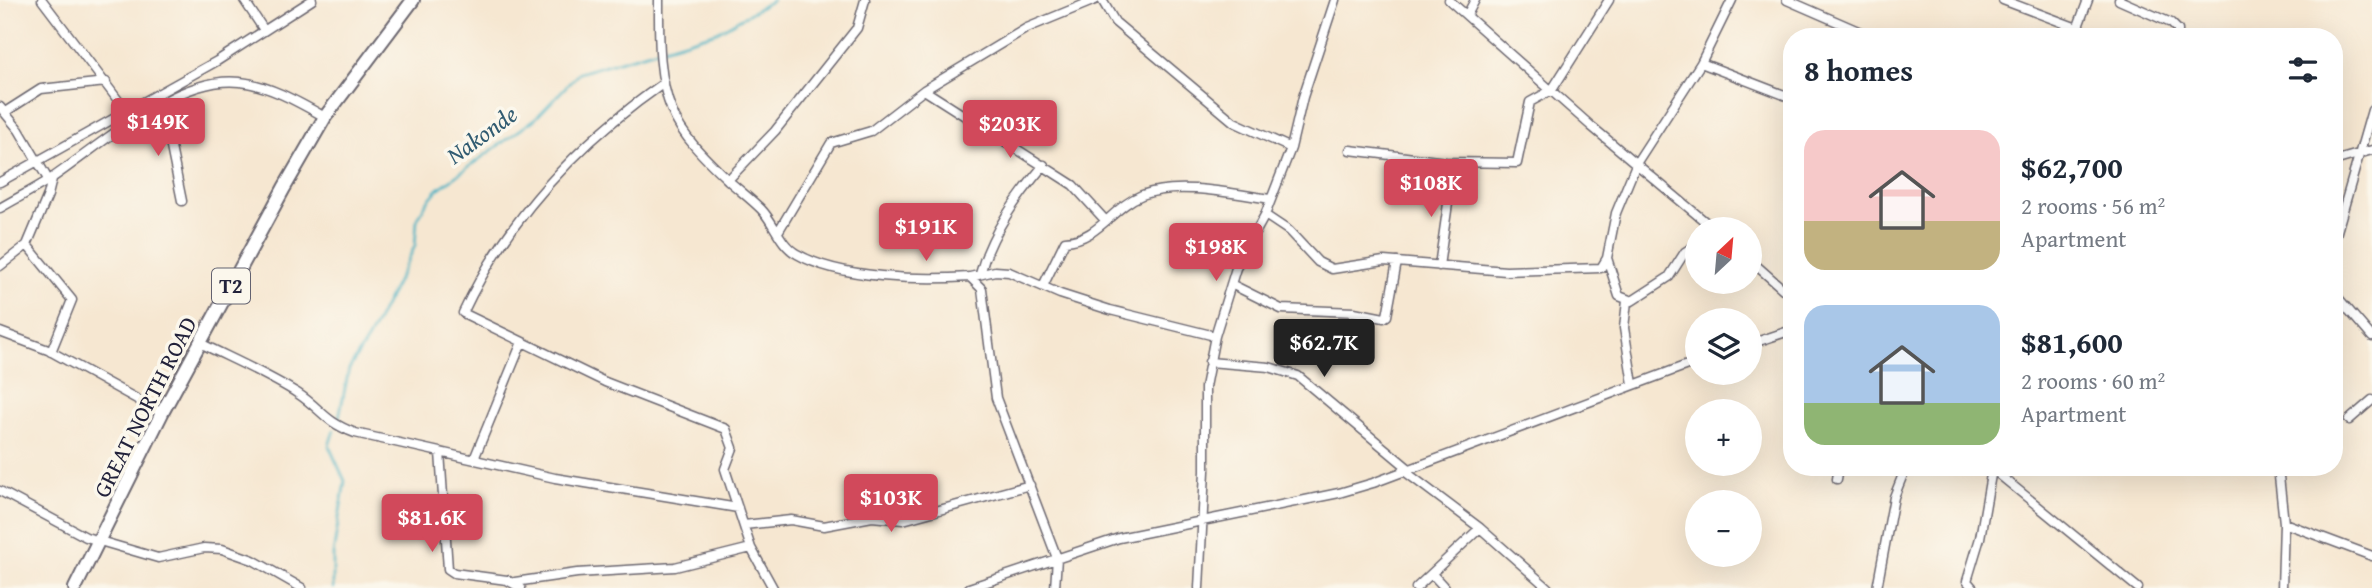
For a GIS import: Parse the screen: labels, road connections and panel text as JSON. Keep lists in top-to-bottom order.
{
  "streets": {
    "highway": ["T2", "GREAT NORTH ROAD"]
  },
  "water": ["Nakonde"],
  "north": "top right",
  "page": {
    "heading": "8 homes",
    "price": [
      "$149K",
      "$203K",
      "$108K",
      "$191K",
      "$198K",
      "$62.7K",
      "$103K",
      "$81.6K"
    ],
    "list": [
      {
        "name": "$62,700",
        "note": "2 rooms · 56 m² · Apartment"
      },
      {
        "name": "$81,600",
        "note": "2 rooms · 60 m² · Apartment"
      }
    ],
    "map_buttons": ["+", "−"]
  }
}
